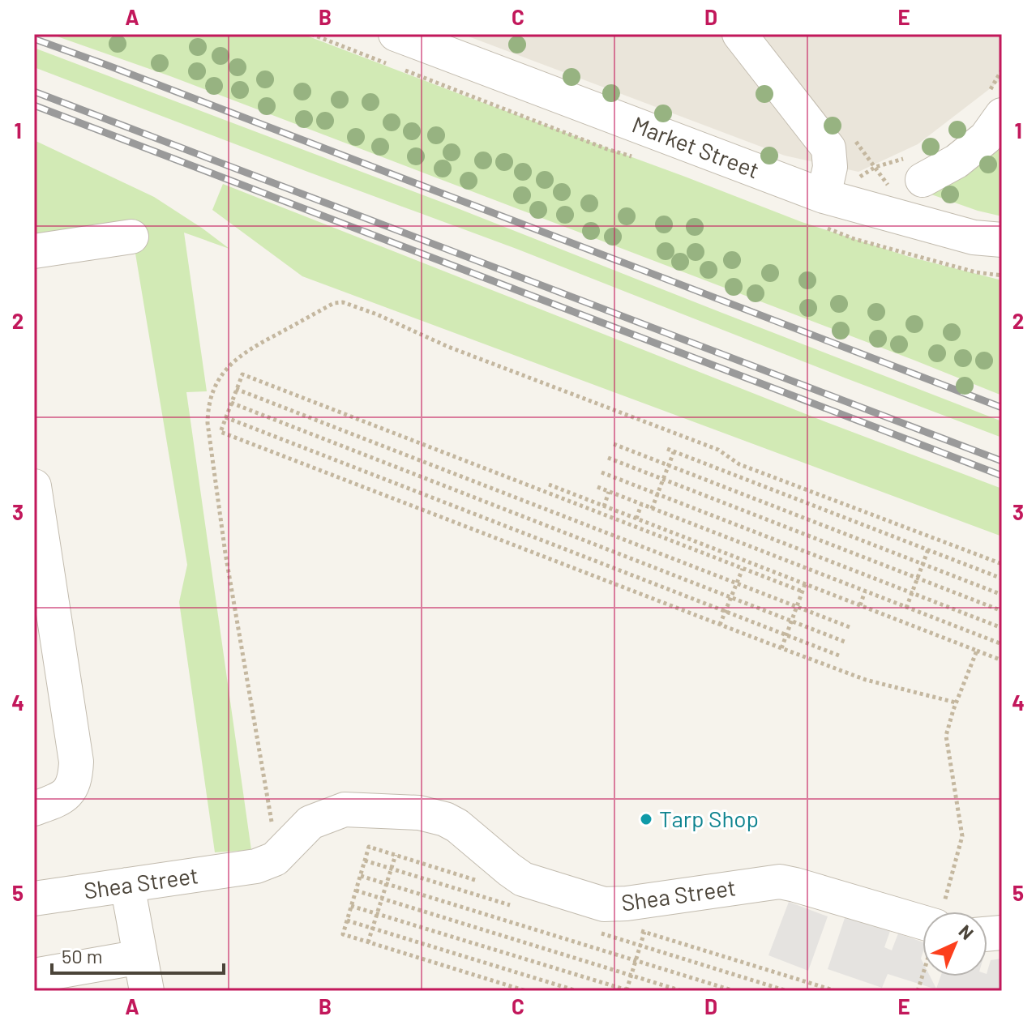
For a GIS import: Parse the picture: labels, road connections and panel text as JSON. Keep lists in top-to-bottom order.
{
  "streets": {
    "street": ["Market Street", "Shea Street"]
  },
  "places": ["Tarp Shop"],
  "scale_bar": "50 m",
  "north": "top right",
  "grid": {
    "columns": [
      "A",
      "B",
      "C",
      "D",
      "E"
    ],
    "rows": [
      "1",
      "2",
      "3",
      "4",
      "5"
    ]
  }
}
